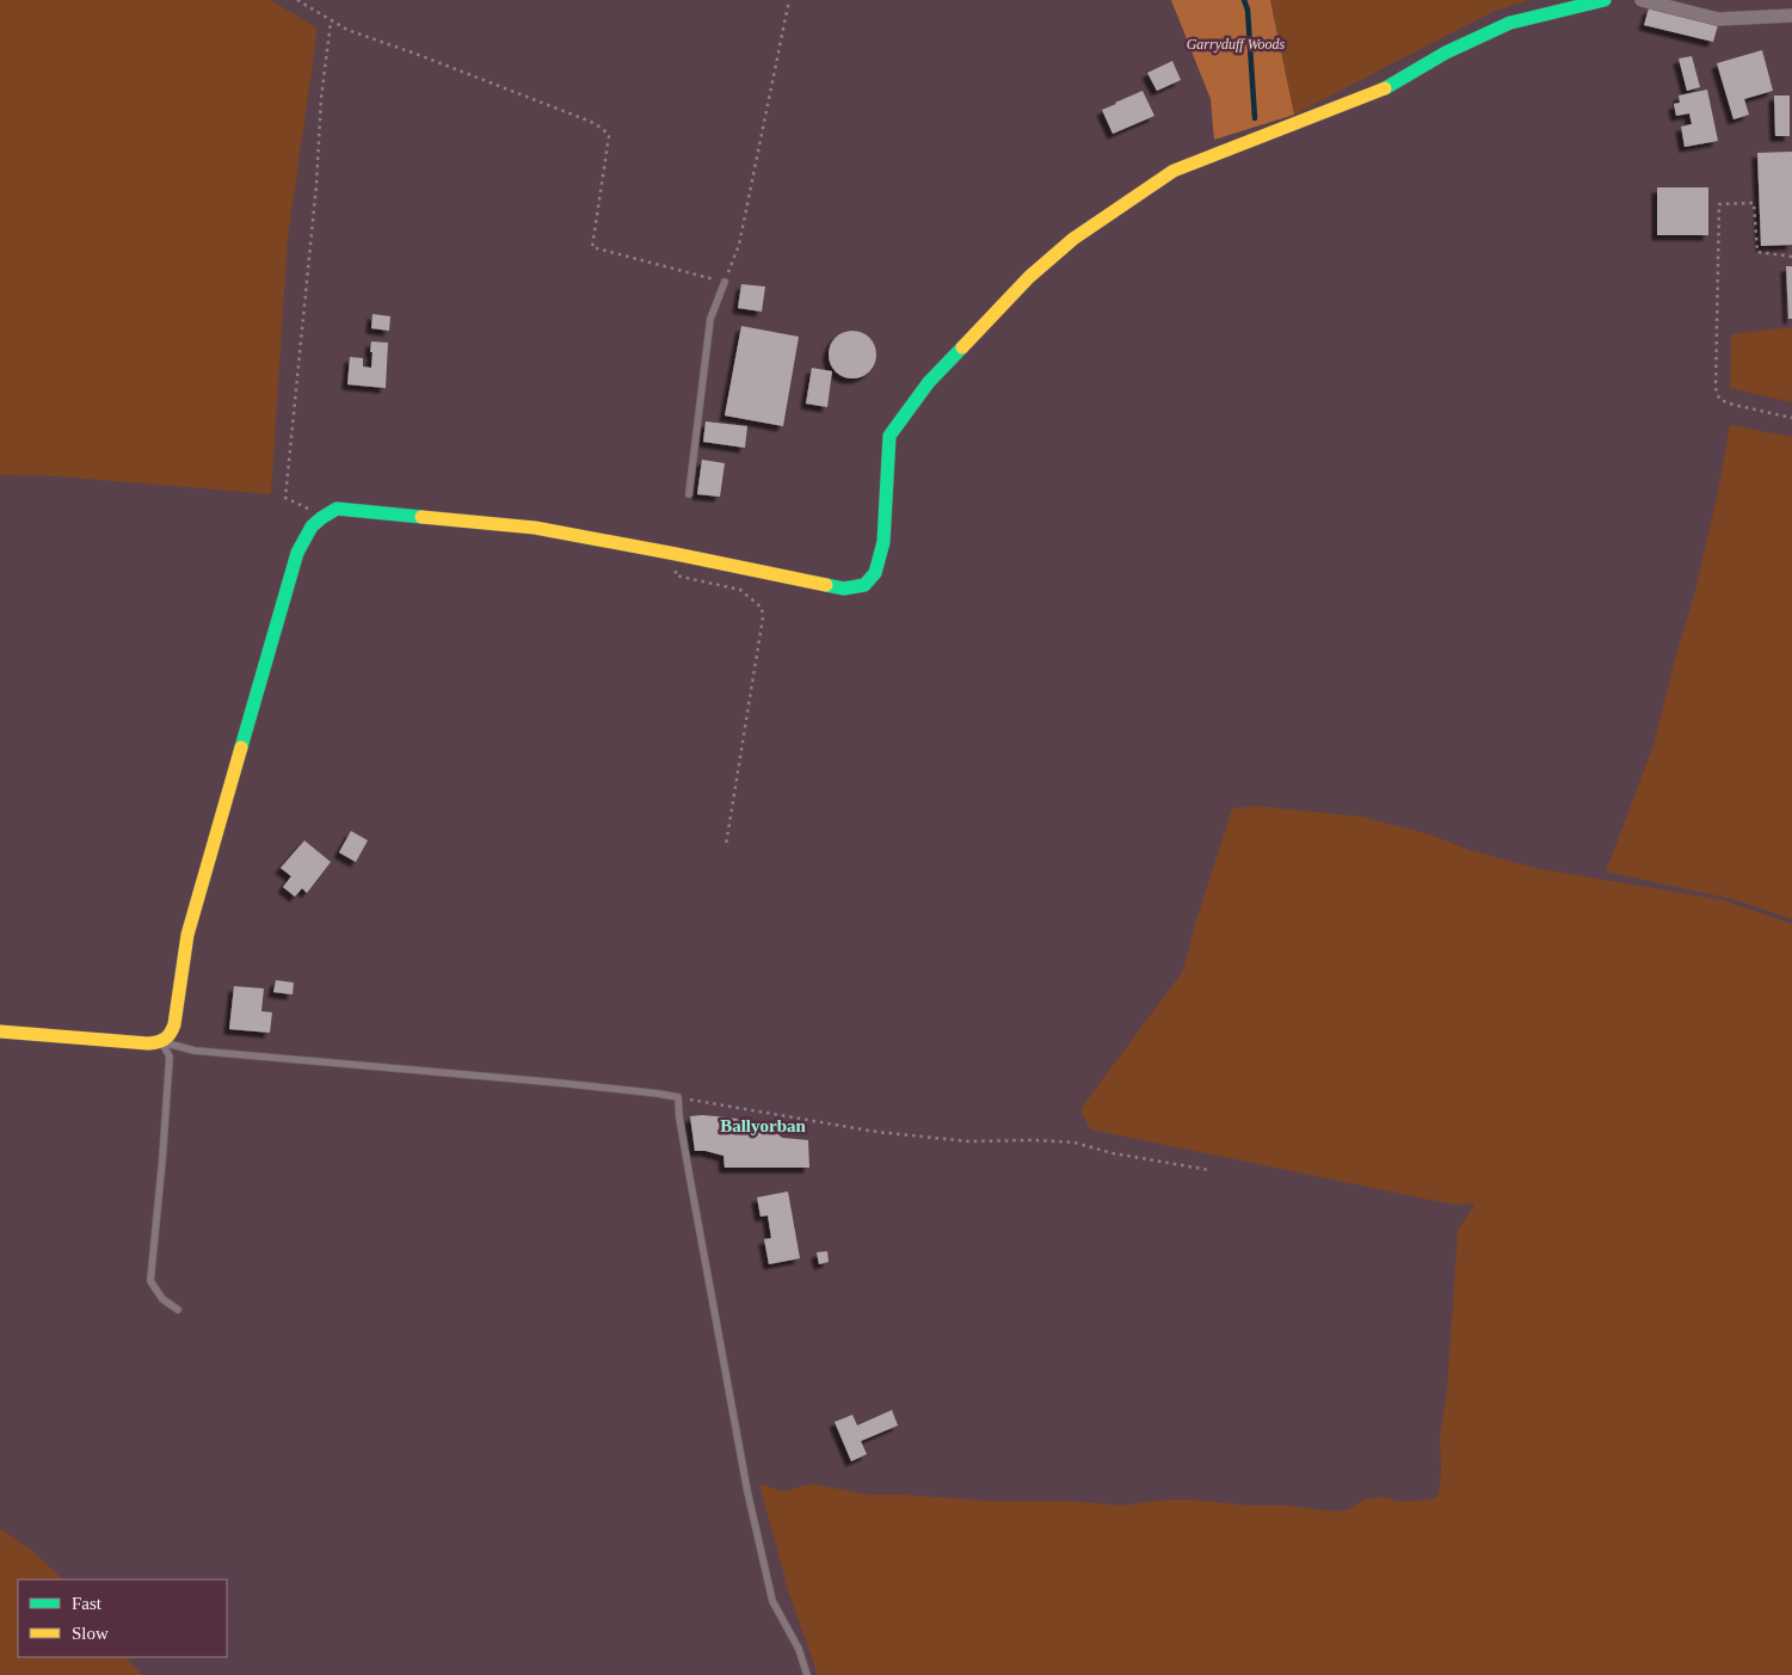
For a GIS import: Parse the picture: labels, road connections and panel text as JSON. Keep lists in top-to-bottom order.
{
  "districts": ["Ballyorban"],
  "parks": ["Garryduff Woods"],
  "legend": ["Fast", "Slow"]
}
